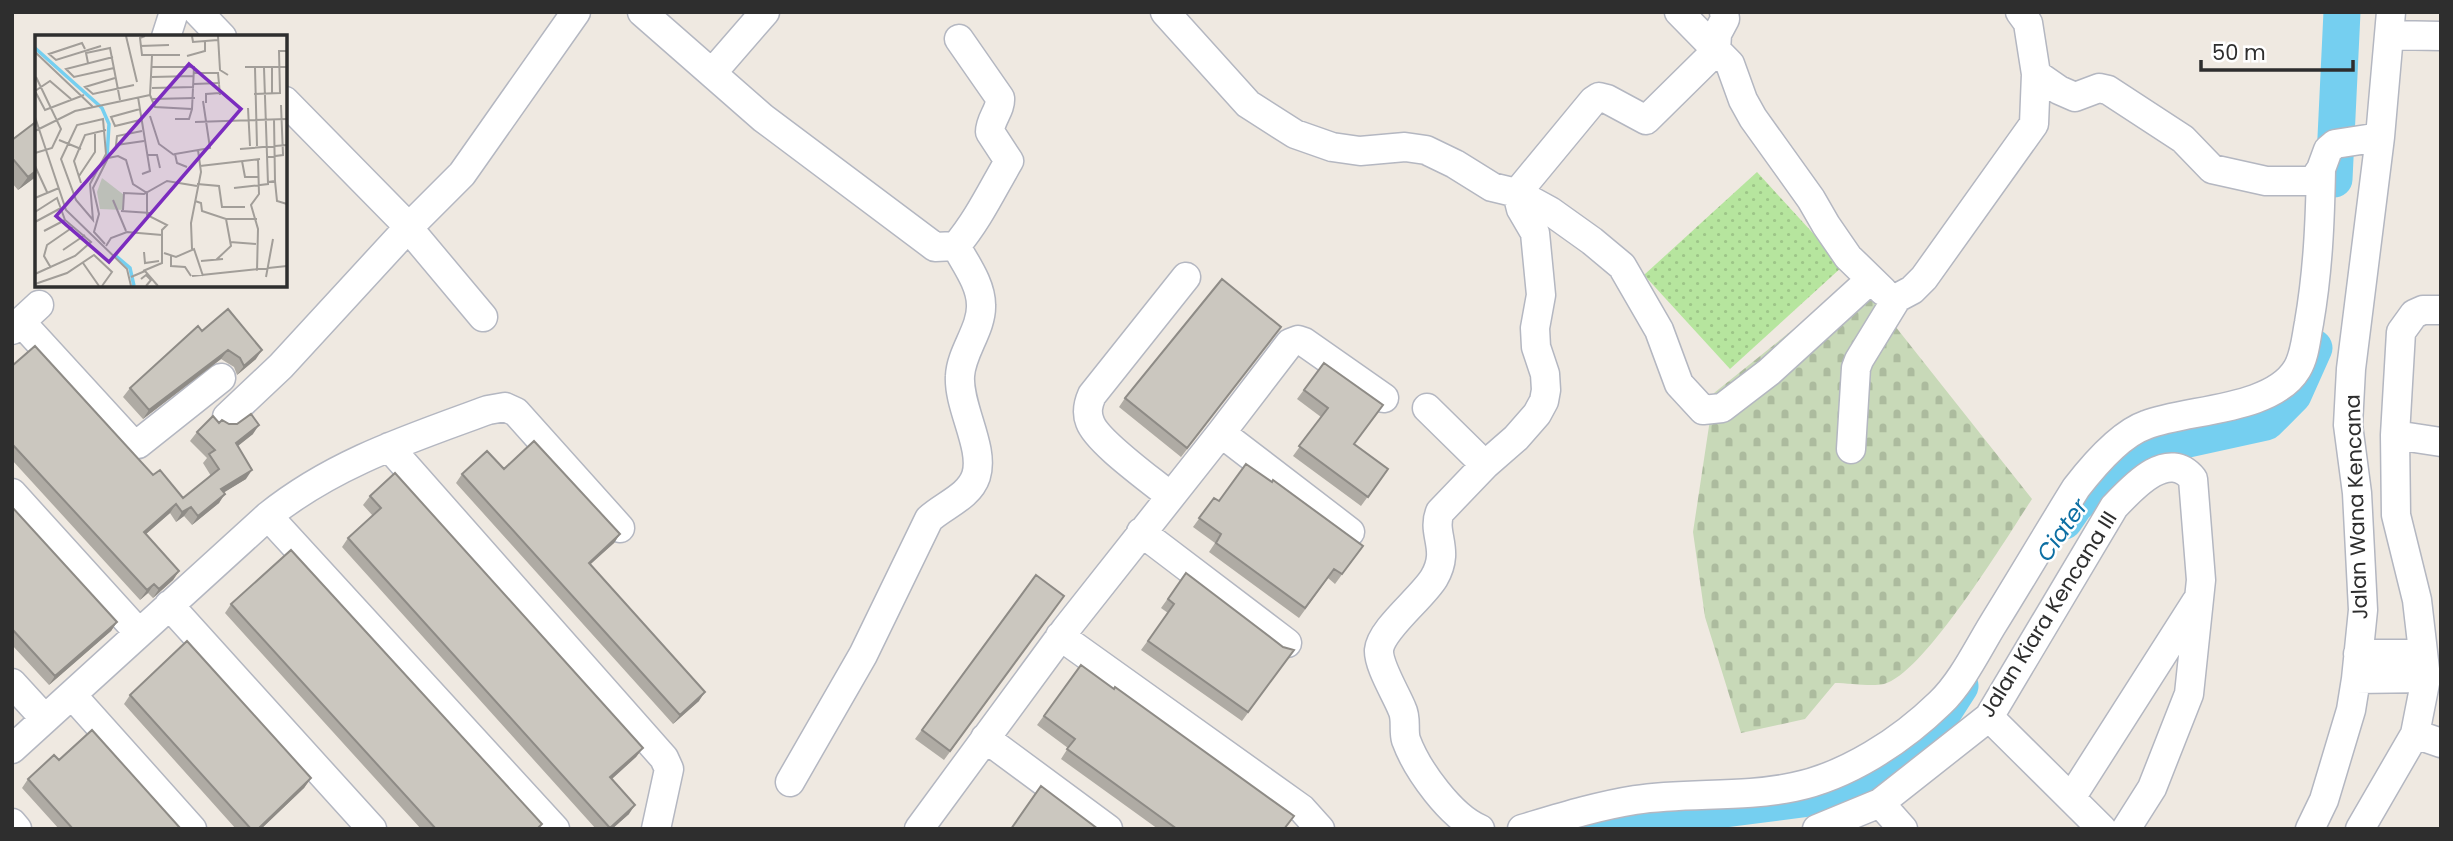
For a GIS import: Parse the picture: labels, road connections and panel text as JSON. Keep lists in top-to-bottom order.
{
  "streets": {
    "street": ["Jalan Wana Kencana", "Jalan Kiara Kencana III"]
  },
  "water": ["Ciater"],
  "scale_bar": "50 m"
}
